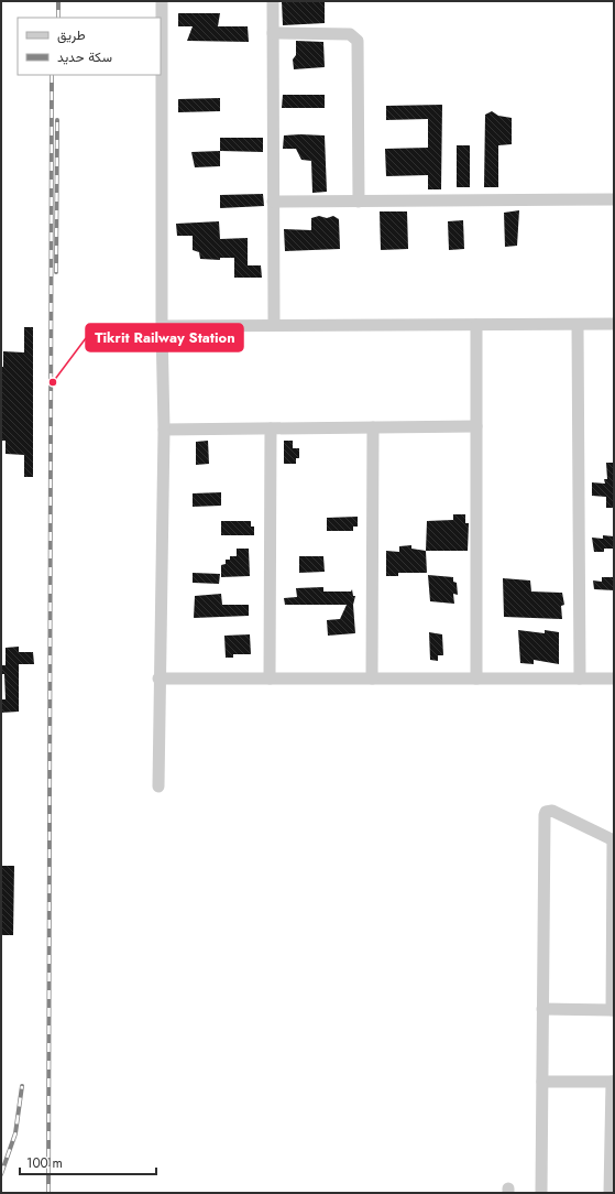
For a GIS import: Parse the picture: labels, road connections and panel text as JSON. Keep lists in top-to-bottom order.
{
  "places": ["Tikrit Railway Station"],
  "legend": ["طريق", "سكة حديد"],
  "scale_bar": "100 m"
}
